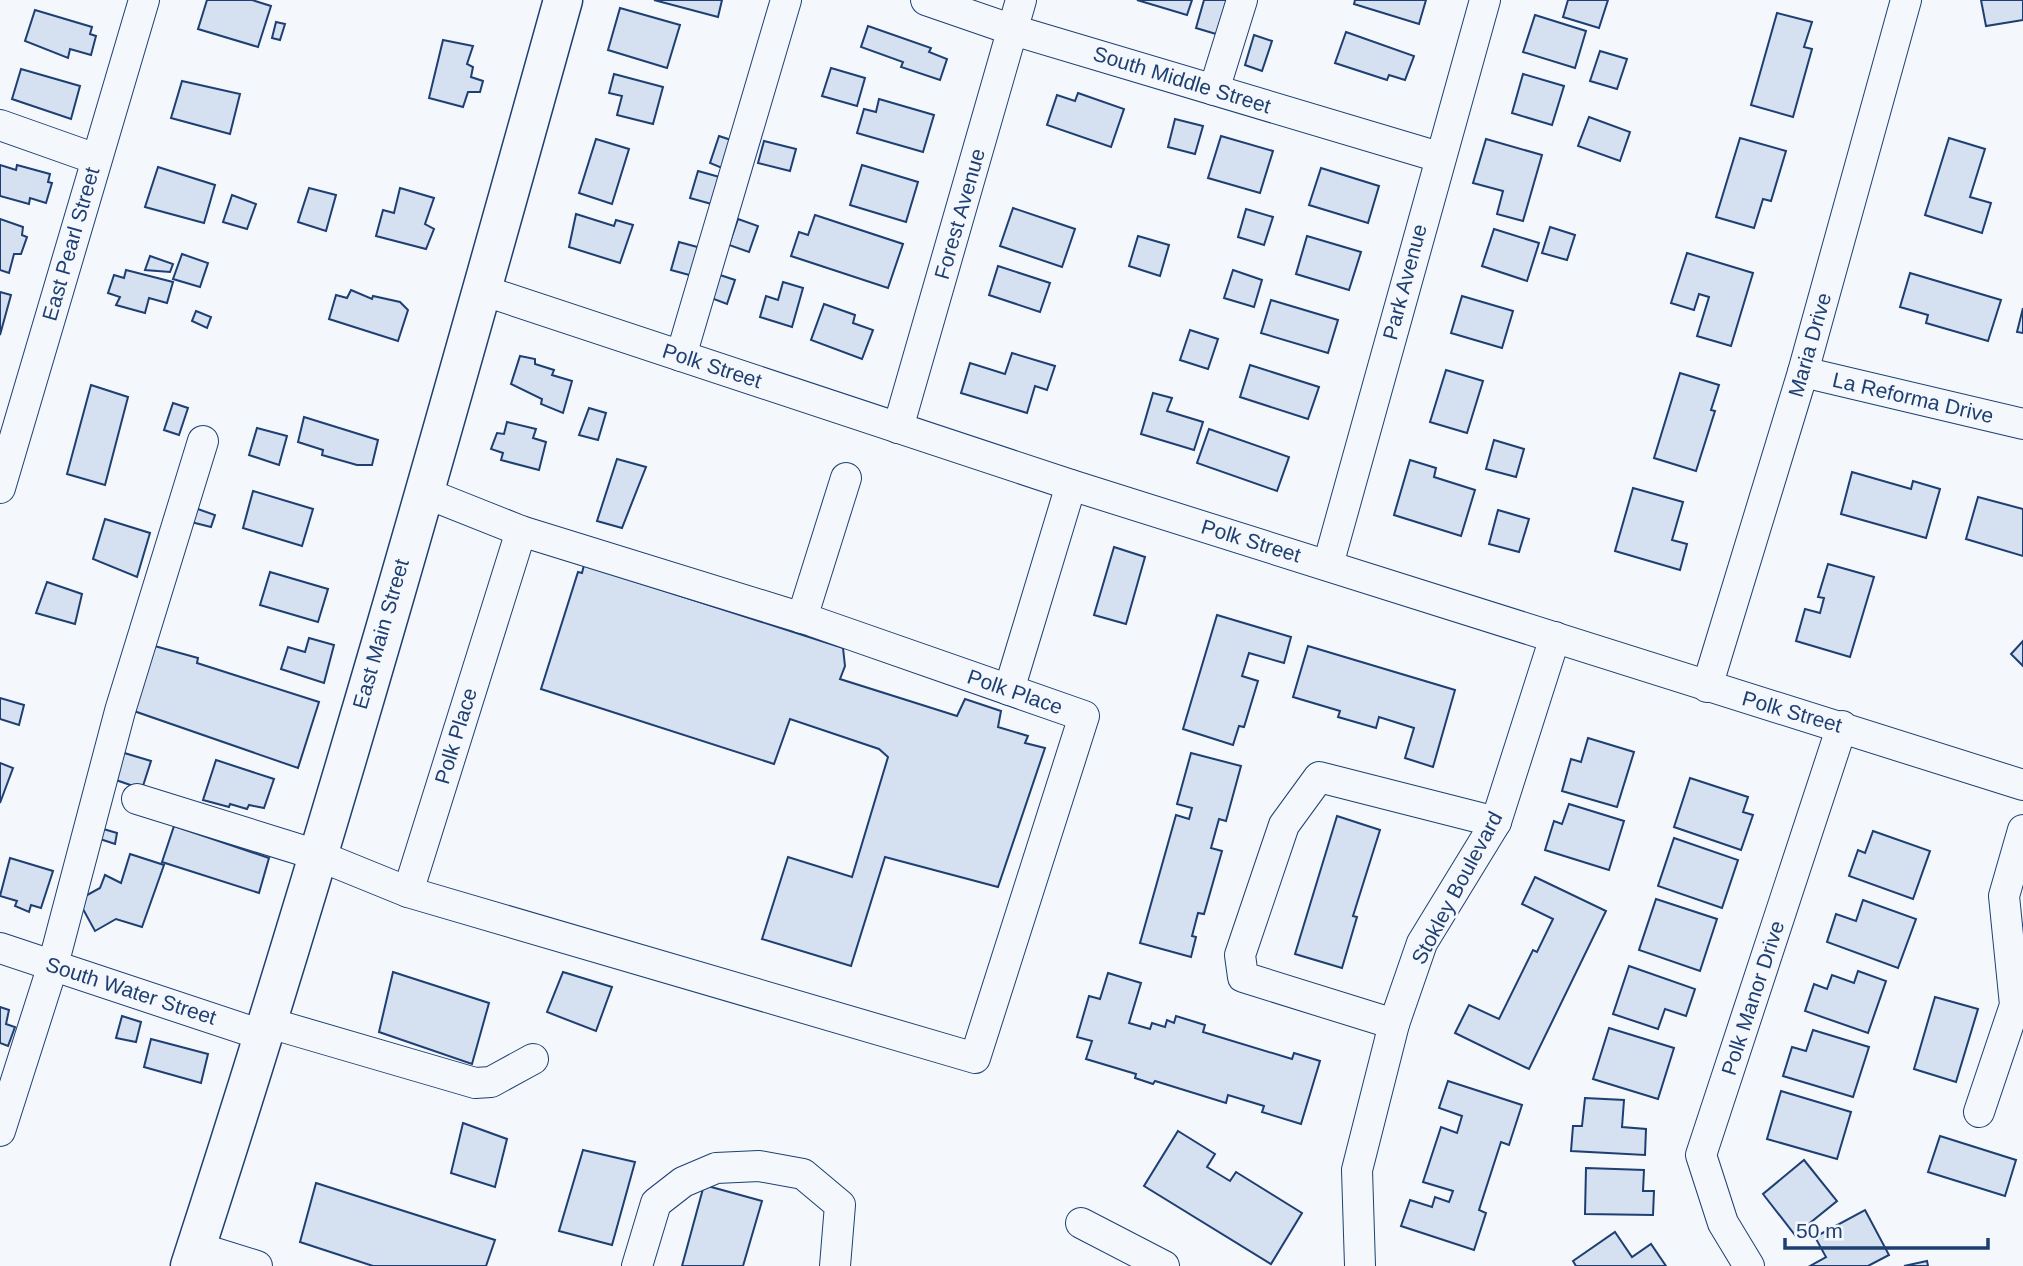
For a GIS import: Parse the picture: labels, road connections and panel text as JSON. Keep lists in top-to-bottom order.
{
  "streets": {
    "main road": ["East Main Street"],
    "street": [
      "South Middle Street",
      "Forest Avenue",
      "East Pearl Street",
      "Park Avenue",
      "Maria Drive",
      "Polk Street",
      "La Reforma Drive",
      "Polk Place",
      "Stokley Boulevard",
      "South Water Street",
      "Polk Manor Drive"
    ]
  },
  "crossings": [
    ["South Middle Street", "Forest Avenue"],
    ["South Middle Street", "Park Avenue"],
    ["Forest Avenue", "Polk Street"],
    ["Park Avenue", "Polk Street"],
    ["Maria Drive", "Polk Street"],
    ["Maria Drive", "La Reforma Drive"],
    ["Polk Street", "East Main Street"],
    ["Polk Street", "Stokley Boulevard"],
    ["Polk Street", "Polk Manor Drive"],
    ["East Main Street", "Polk Place"],
    ["East Main Street", "South Water Street"]
  ],
  "scale_bar": "50 m"
}
